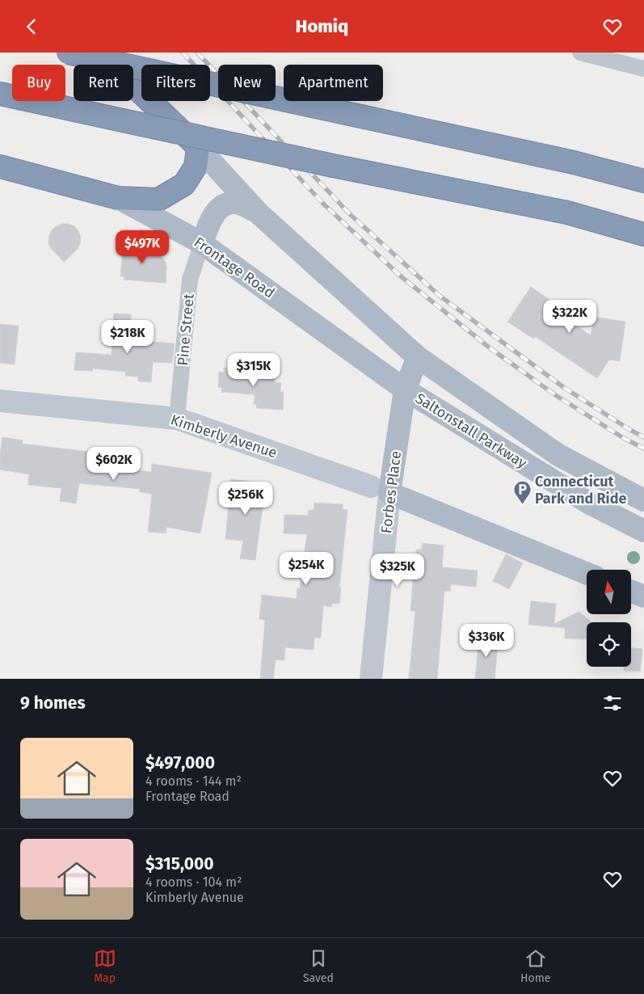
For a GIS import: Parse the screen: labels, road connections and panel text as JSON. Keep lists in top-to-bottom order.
{
  "streets": {
    "highway": ["Frontage Road"],
    "main road": ["Saltonstall Parkway", "Kimberly Avenue", "Forbes Place"],
    "street": ["Pine Street"]
  },
  "crossings": [
    ["Frontage Road", "Pine Street"],
    ["Frontage Road", "Saltonstall Parkway"],
    ["Frontage Road", "Forbes Place"],
    ["Pine Street", "Kimberly Avenue"],
    ["Saltonstall Parkway", "Forbes Place"],
    ["Kimberly Avenue", "Forbes Place"]
  ],
  "places": {
    "parking": ["Connecticut Park and Ride"]
  },
  "north": "top",
  "page": {
    "header": "Homiq",
    "chip": [
      "Buy",
      "Rent",
      "Filters",
      "New",
      "Apartment"
    ],
    "price": [
      "$497K",
      "$322K",
      "$218K",
      "$315K",
      "$602K",
      "$256K",
      "$254K",
      "$325K",
      "$336K"
    ],
    "heading": "9 homes",
    "list": [
      {
        "name": "$497,000",
        "note": "4 rooms · 144 m² · Frontage Road"
      },
      {
        "name": "$315,000",
        "note": "4 rooms · 104 m² · Kimberly Avenue"
      }
    ],
    "tabs": ["Map", "Saved", "Home"]
  }
}
